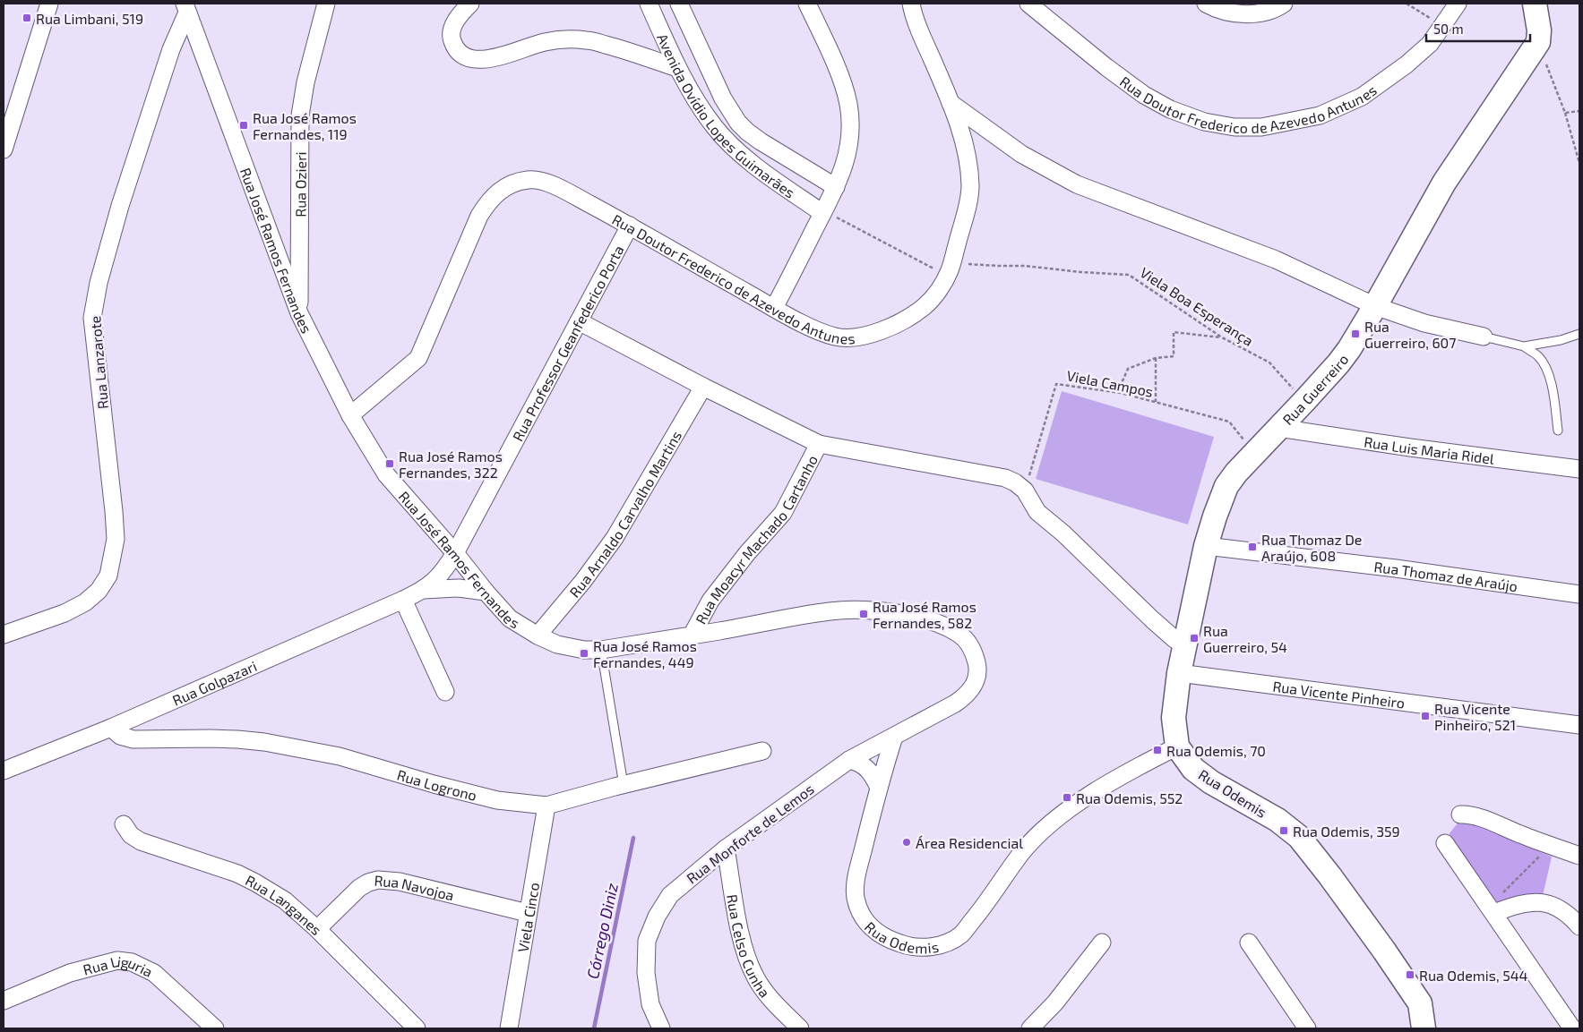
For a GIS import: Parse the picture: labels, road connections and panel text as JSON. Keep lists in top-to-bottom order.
{
  "streets": {
    "street": [
      "Rua Doutor Frederico de Azevedo Antunes",
      "Avenida Ovídio Lopes Guimarães",
      "Rua Ozieri",
      "Rua José Ramos Fernandes",
      "Rua Professor Geanfederico Porta",
      "Rua Lanzarote",
      "Rua Guerreiro",
      "Rua Luis Maria Ridel",
      "Rua Arnaldo Carvalho Martins",
      "Rua Moacyr Machado Cartanho",
      "Rua Thomaz de Araújo",
      "Rua Golpazari",
      "Rua Vicente Pinheiro",
      "Rua Logrono",
      "Rua Odemis",
      "Rua Monforte de Lemos",
      "Rua Navojoa",
      "Rua Langanes",
      "Viela Cinco",
      "Rua Celso Cunha",
      "Rua Liguria"
    ],
    "path": ["Viela Boa Esperança", "Viela Campos"]
  },
  "crossings": [
    ["Rua Doutor Frederico de Azevedo Antunes", "Rua José Ramos Fernandes"],
    ["Rua Doutor Frederico de Azevedo Antunes", "Viela Boa Esperança"],
    ["Rua Doutor Frederico de Azevedo Antunes", "Rua Professor Geanfederico Porta"],
    ["Rua Ozieri", "Rua José Ramos Fernandes"],
    ["Rua José Ramos Fernandes", "Rua Professor Geanfederico Porta"],
    ["Rua José Ramos Fernandes", "Rua Lanzarote"],
    ["Rua José Ramos Fernandes", "Rua Arnaldo Carvalho Martins"],
    ["Rua José Ramos Fernandes", "Rua Moacyr Machado Cartanho"],
    ["Rua José Ramos Fernandes", "Rua Golpazari"],
    ["Rua José Ramos Fernandes", "Rua Monforte de Lemos"],
    ["Viela Boa Esperança", "Rua Guerreiro"],
    ["Rua Professor Geanfederico Porta", "Rua Golpazari"],
    ["Viela Campos", "Rua Guerreiro"],
    ["Rua Guerreiro", "Rua Luis Maria Ridel"],
    ["Rua Guerreiro", "Rua Thomaz de Araújo"],
    ["Rua Guerreiro", "Rua Vicente Pinheiro"],
    ["Rua Guerreiro", "Rua Odemis"],
    ["Rua Golpazari", "Rua Logrono"],
    ["Rua Logrono", "Viela Cinco"],
    ["Rua Odemis", "Rua Monforte de Lemos"],
    ["Rua Monforte de Lemos", "Rua Celso Cunha"],
    ["Rua Navojoa", "Rua Langanes"],
    ["Rua Navojoa", "Viela Cinco"]
  ],
  "water": ["Córrego Diniz"],
  "places": {
    "transit": [
      "Rua Limbani, 519",
      "Rua José Ramos Fernandes, 119",
      "Rua Guerreiro, 607",
      "Rua José Ramos Fernandes, 322",
      "Rua Thomaz De Araújo, 608",
      "Rua José Ramos Fernandes, 582",
      "Rua Guerreiro, 54",
      "Rua José Ramos Fernandes, 449",
      "Rua Vicente Pinheiro, 521",
      "Rua Odemis, 70",
      "Rua Odemis, 552",
      "Rua Odemis, 359",
      "Rua Odemis, 544"
    ],
    "other": ["Área Residencial"]
  },
  "scale_bar": "50 m"
}
